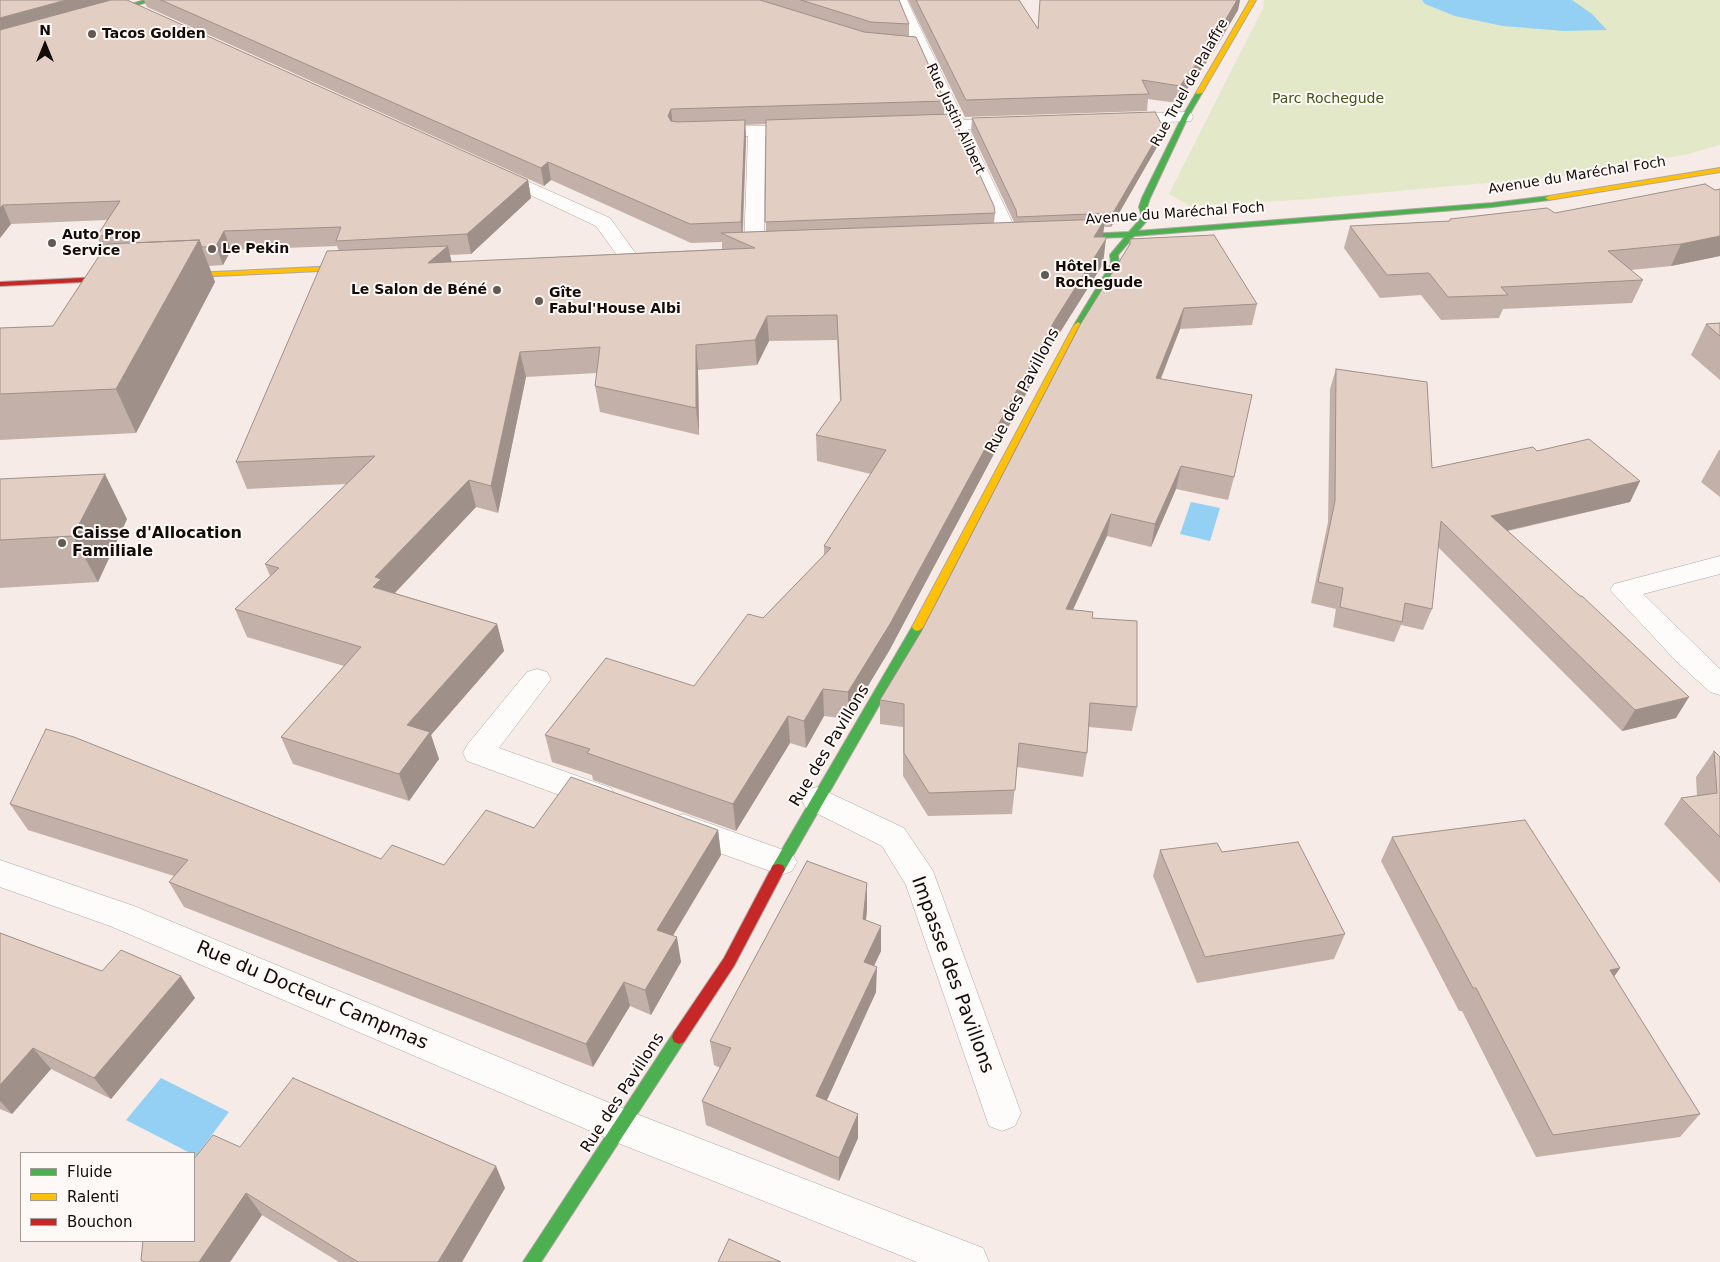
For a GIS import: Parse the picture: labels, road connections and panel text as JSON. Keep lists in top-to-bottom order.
{
  "streets": {
    "street": [
      "Rue Truel de Palaffre",
      "Rue Justin Alibert",
      "Avenue du Maréchal Foch",
      "Rue des Pavillons",
      "Impasse des Pavillons",
      "Rue du Docteur Campmas"
    ]
  },
  "crossings": [
    ["Rue Truel de Palaffre", "Avenue du Maréchal Foch"],
    ["Rue Truel de Palaffre", "Rue des Pavillons"],
    ["Avenue du Maréchal Foch", "Rue des Pavillons"],
    ["Rue des Pavillons", "Impasse des Pavillons"],
    ["Rue des Pavillons", "Rue du Docteur Campmas"]
  ],
  "parks": ["Parc Rochegude"],
  "places": [
    "Tacos Golden",
    "Auto Prop Service",
    "Le Pekin",
    "Hôtel Le Rochegude",
    "Le Salon de Béné",
    "Gîte Fabul'House Albi",
    "Caisse d'Allocation Familiale"
  ],
  "legend": ["Fluide", "Ralenti", "Bouchon"],
  "north": "top"
}
